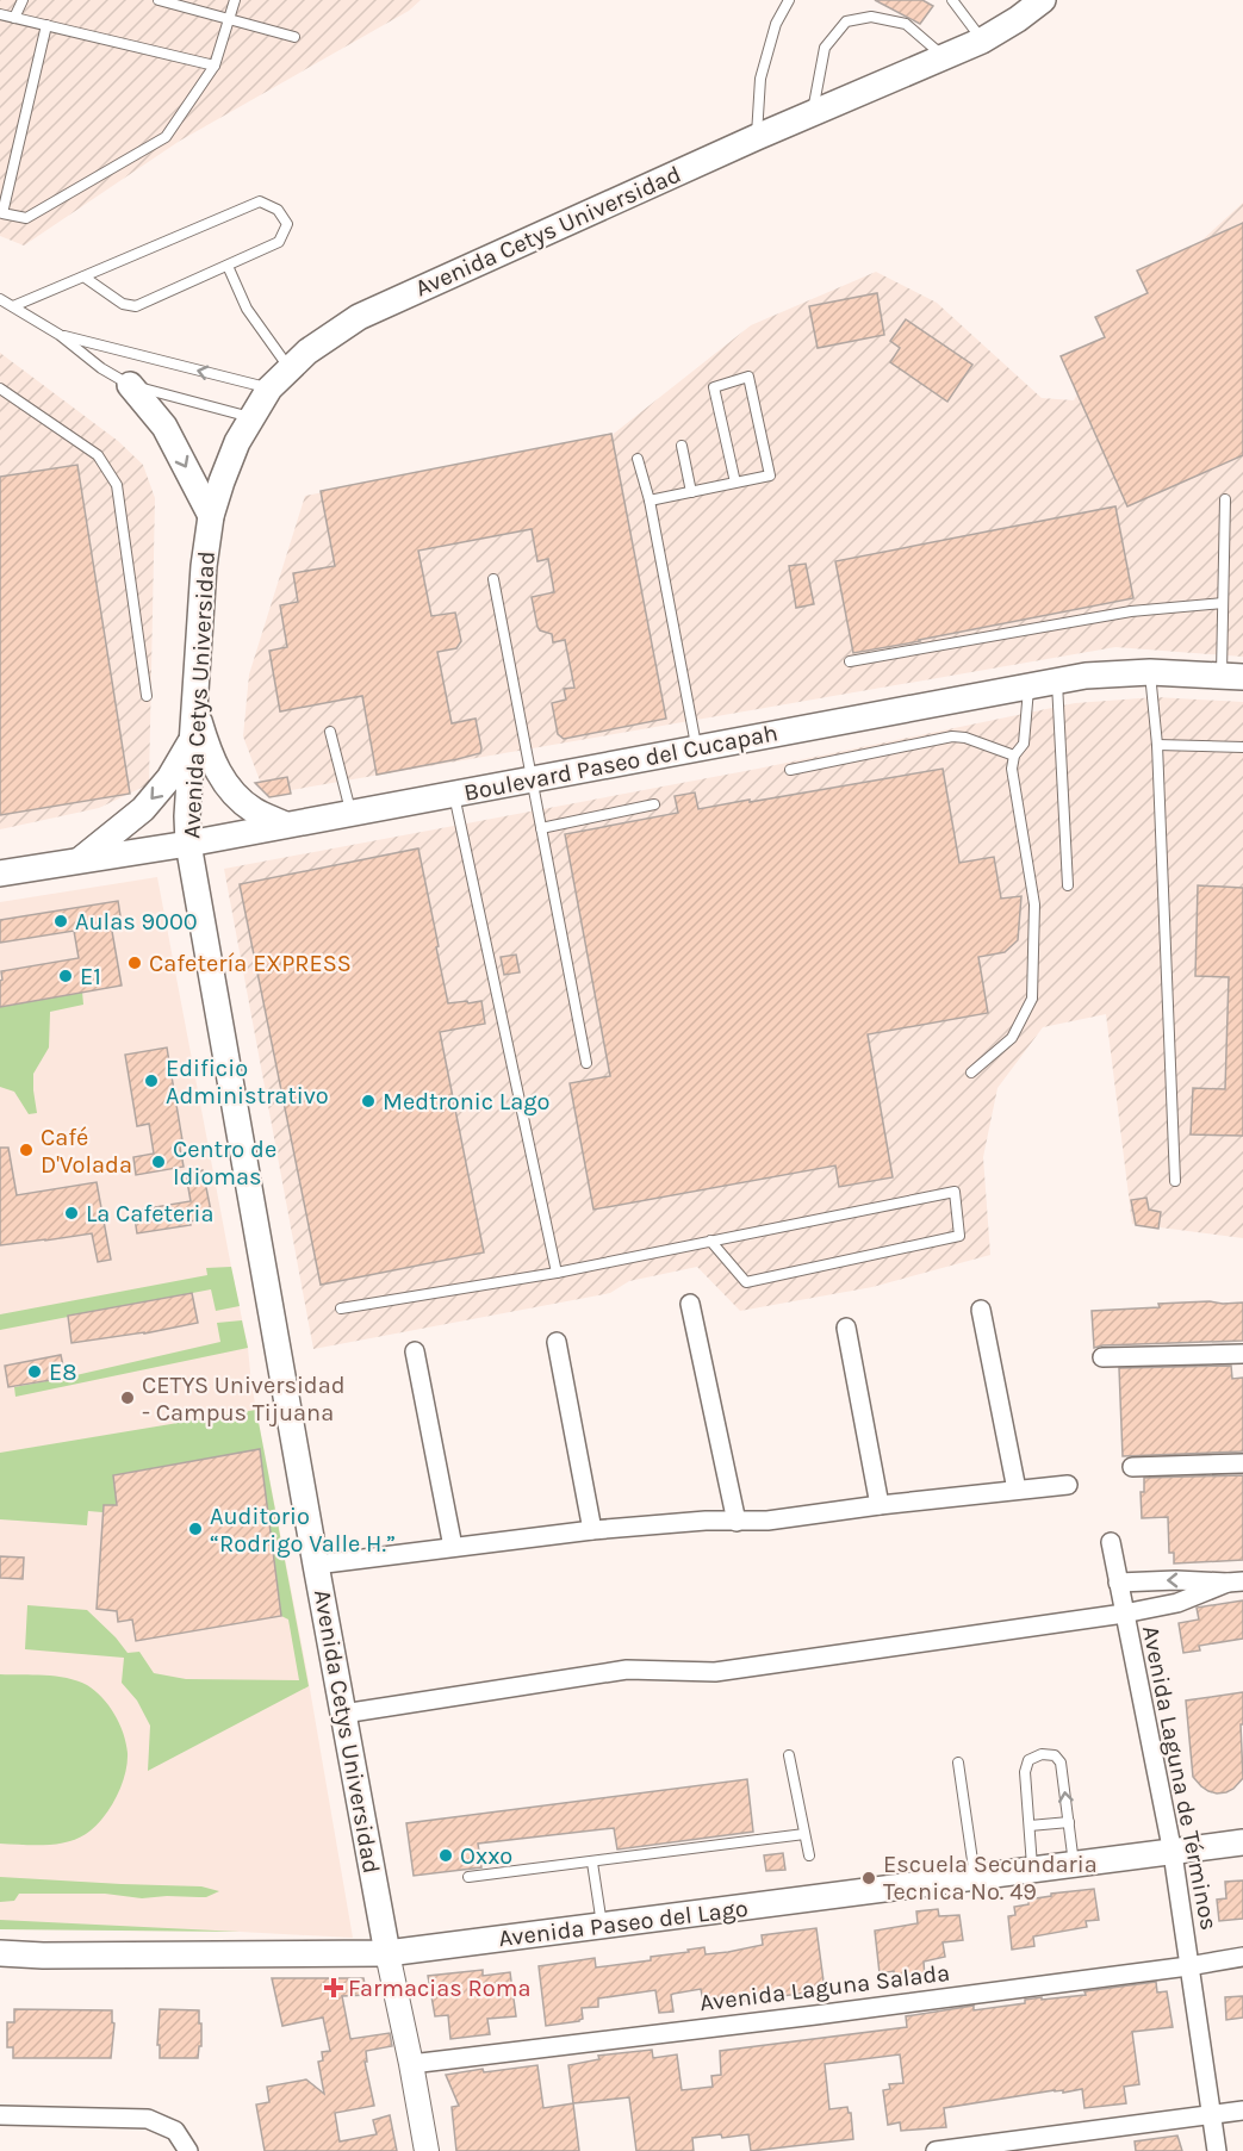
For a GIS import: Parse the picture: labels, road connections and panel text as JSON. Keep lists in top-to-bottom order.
{
  "streets": {
    "main road": ["Avenida Cetys Universidad", "Boulevard Paseo del Cucapah", "Avenida Paseo del Lago"],
    "street": ["Avenida Laguna de Términos", "Avenida Laguna Salada"]
  },
  "crossings": [
    ["Avenida Cetys Universidad", "Boulevard Paseo del Cucapah"],
    ["Avenida Cetys Universidad", "Avenida Paseo del Lago"],
    ["Avenida Laguna de Términos", "Avenida Paseo del Lago"],
    ["Avenida Laguna de Términos", "Avenida Laguna Salada"]
  ],
  "places": {
    "other": [
      "Aulas 9000",
      "Cafetería EXPRESS",
      "E1",
      "Edificio Administrativo",
      "Medtronic Lago",
      "Café D'Volada",
      "Centro de Idiomas",
      "La Cafeteria",
      "E8",
      "CETYS Universidad - Campus Tijuana",
      "Auditorio “Rodrigo Valle H.”",
      "Oxxo",
      "Escuela Secundaria Tecnica No. 49"
    ],
    "health": ["Farmacias Roma"]
  }
}
